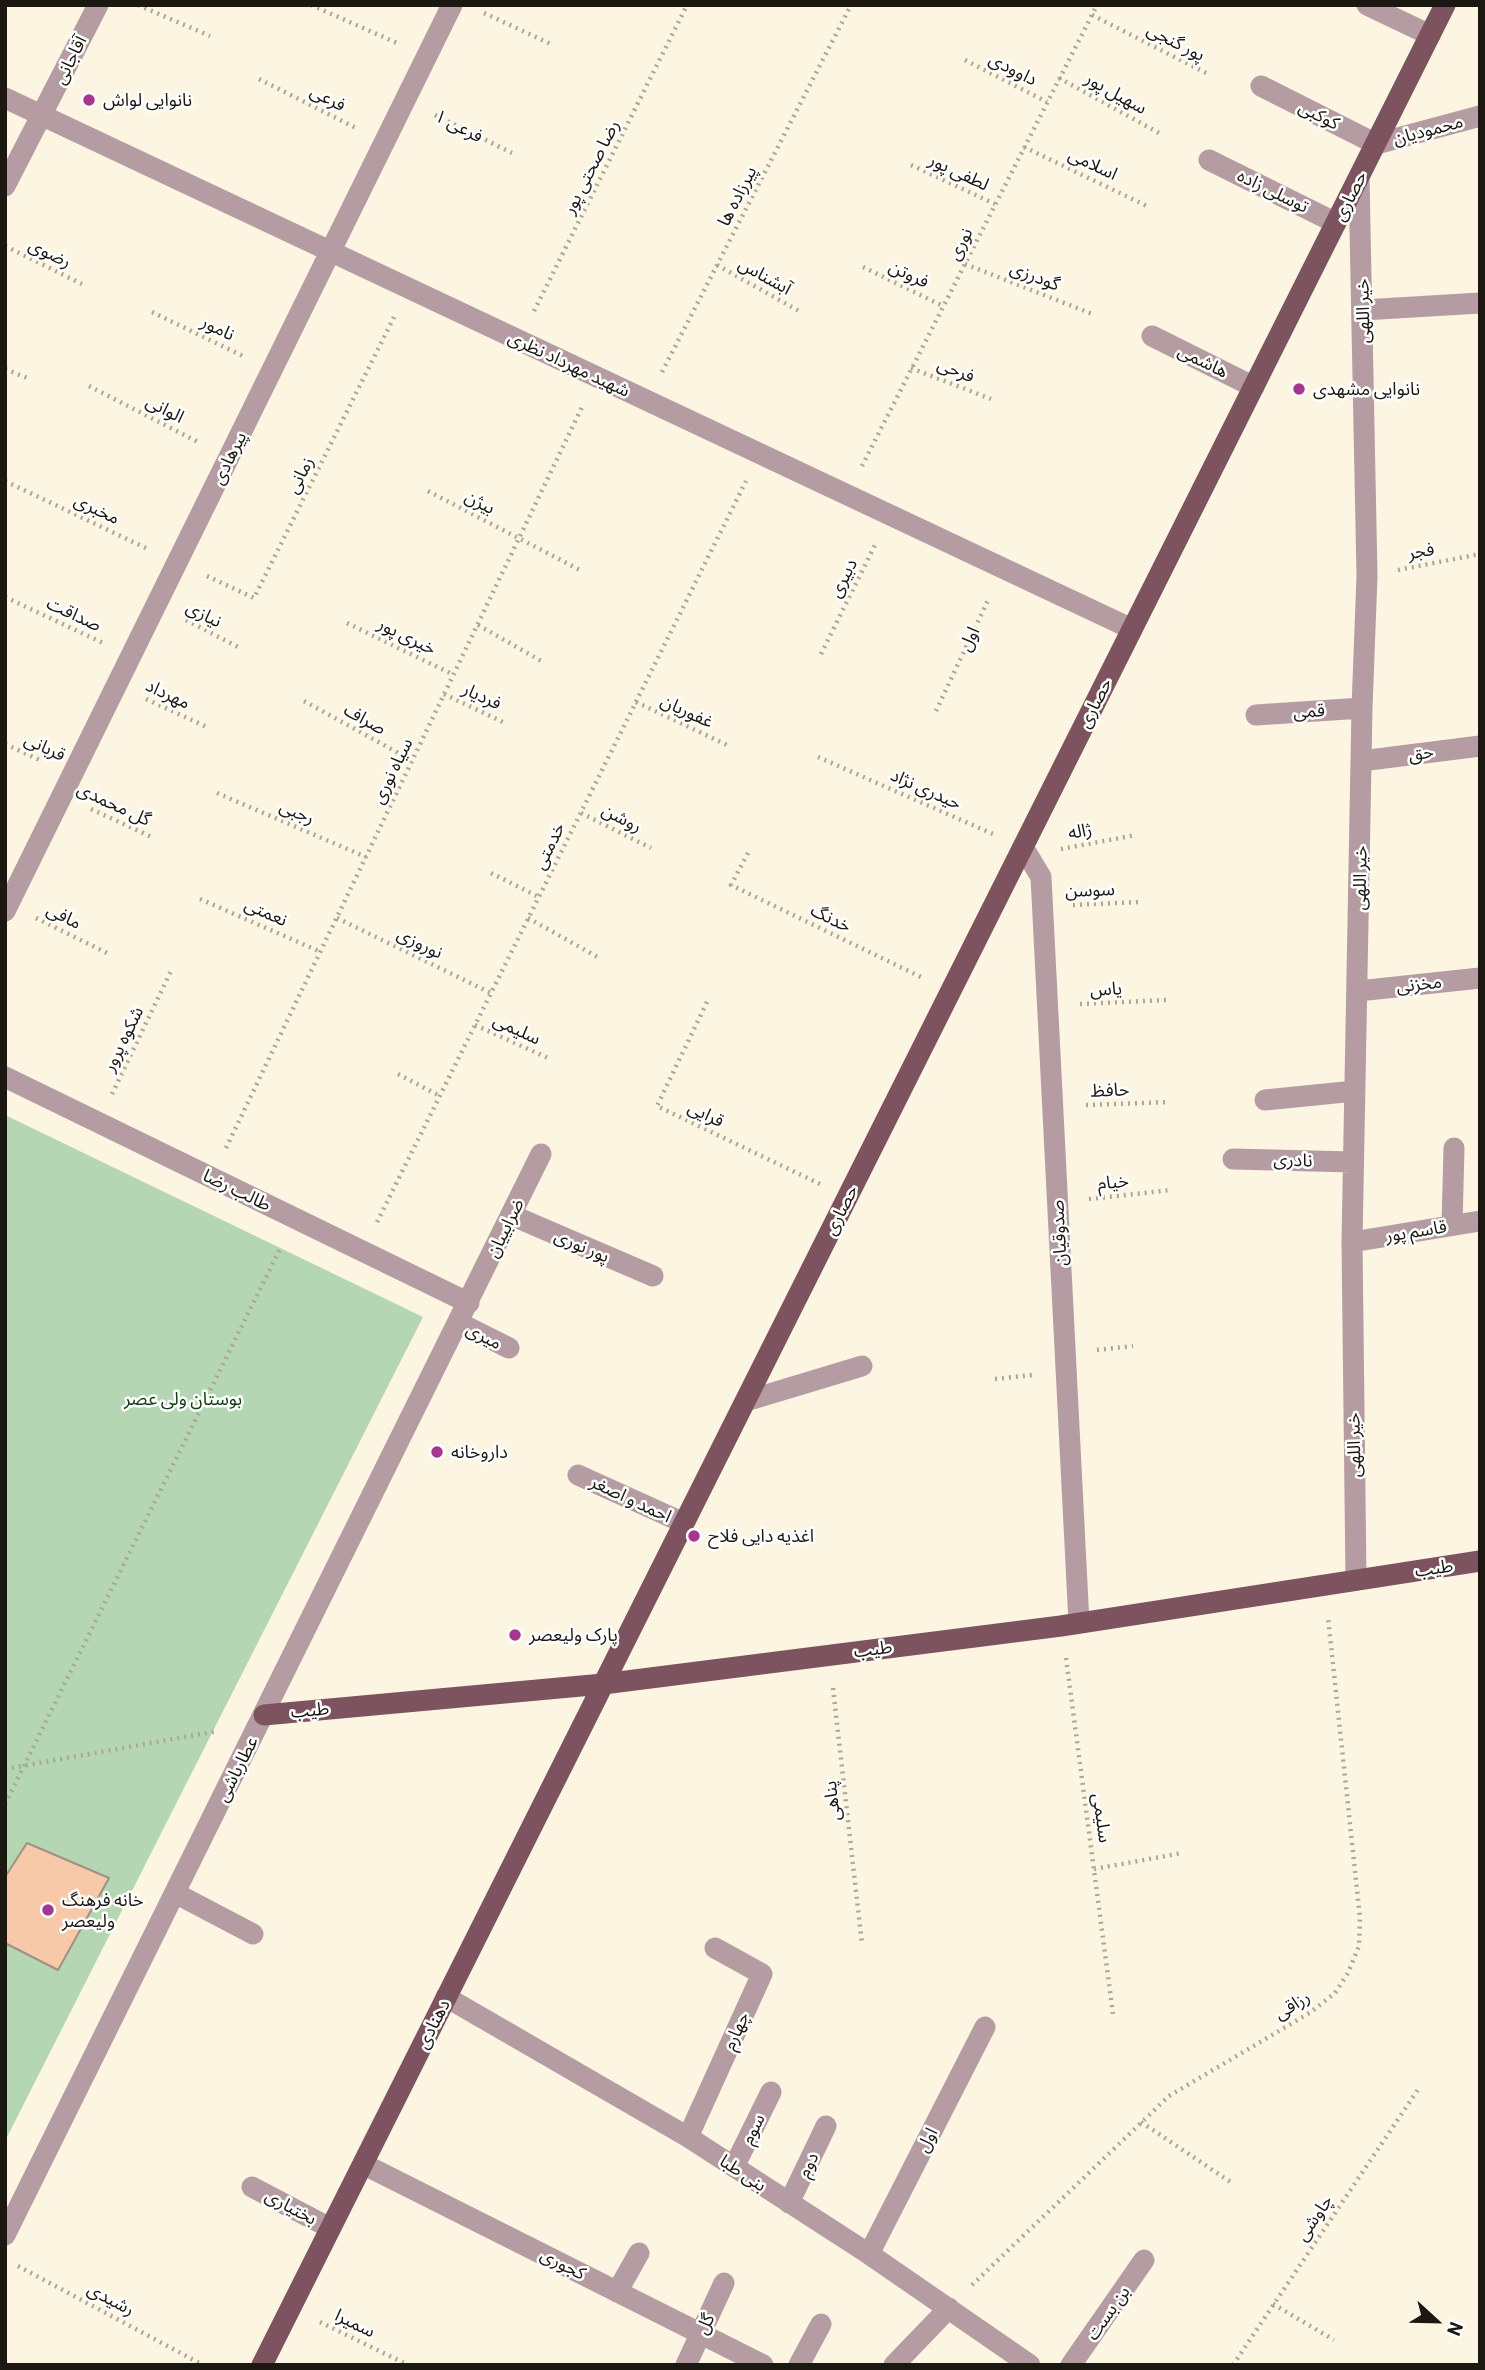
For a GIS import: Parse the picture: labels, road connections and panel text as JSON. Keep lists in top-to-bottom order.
{
  "streets": {
    "main road": ["حصاری", "طیب", "دهنادی"],
    "street": [
      "آقاجانی",
      "کوکبی",
      "محمودیان",
      "توسلی زاده",
      "خیر اللهی",
      "هاشمی",
      "شهید مهرداد نظری",
      "پیرهادی",
      "اول",
      "قمی",
      "حق",
      "مخزنی",
      "نادری",
      "طالب رضا",
      "ضرابییان",
      "قاسم پور",
      "صدوقیان",
      "پور نوری",
      "میری",
      "احمد و اصغر",
      "عطارباشی",
      "چهارم",
      "سوم",
      "دوم",
      "بنی طبا",
      "بختیاری",
      "کجوری",
      "بن بست",
      "گل"
    ],
    "path": [
      "پور گنجی",
      "داوودی",
      "سهیل پور",
      "فرعی",
      "فرعی ۱",
      "اسلامی",
      "رضا صحتی پور",
      "لطفی پور",
      "پیرزاده ها",
      "نوری",
      "رضوی",
      "فروتن",
      "آبشناس",
      "گودرزی",
      "نامور",
      "فرحی",
      "الوانی",
      "زمانی",
      "بیژن",
      "مخبری",
      "فجر",
      "دبیری",
      "صداقت",
      "نیازی",
      "خیری پور",
      "مهرداد",
      "فردیار",
      "غفوریان",
      "صراف",
      "قربانی",
      "سیاه نوری",
      "حیدری نژاد",
      "گل محمدی",
      "رجبی",
      "روشن",
      "ژاله",
      "خدمتی",
      "سوسن",
      "نعمتی",
      "مافی",
      "خدنگ",
      "نوروزی",
      "یاس",
      "سلیمی",
      "شکوه پرور",
      "حافظ",
      "قرایی",
      "خیام",
      "پناهی",
      "رزاقی",
      "چاوشی",
      "رشیدی",
      "سمیرا"
    ]
  },
  "crossings": [
    ["پور گنجی", "نوری"],
    ["آقاجانی", "شهید مهرداد نظری"],
    ["داوودی", "نوری"],
    ["سهیل پور", "نوری"],
    ["فرعی", "پیرهادی"],
    ["کوکبی", "محمودیان"],
    ["کوکبی", "حصاری"],
    ["فرعی ۱", "پیرهادی"],
    ["محمودیان", "حصاری"],
    ["اسلامی", "نوری"],
    ["رضا صحتی پور", "شهید مهرداد نظری"],
    ["لطفی پور", "نوری"],
    ["توسلی زاده", "حصاری"],
    ["پیرزاده ها", "آبشناس"],
    ["پیرزاده ها", "شهید مهرداد نظری"],
    ["حصاری", "خیر اللهی"],
    ["حصاری", "هاشمی"],
    ["حصاری", "شهید مهرداد نظری"],
    ["حصاری", "حیدری نژاد"],
    ["حصاری", "ژاله"],
    ["حصاری", "خدنگ"],
    ["حصاری", "قرایی"],
    ["حصاری", "صدوقیان"],
    ["حصاری", "احمد و اصغر"],
    ["حصاری", "طیب"],
    ["حصاری", "دهنادی"],
    ["نوری", "فروتن"],
    ["نوری", "گودرزی"],
    ["نوری", "شهید مهرداد نظری"],
    ["نوری", "فرحی"],
    ["خیر اللهی", "فجر"],
    ["خیر اللهی", "قمی"],
    ["خیر اللهی", "حق"],
    ["خیر اللهی", "مخزنی"],
    ["خیر اللهی", "نادری"],
    ["خیر اللهی", "قاسم پور"],
    ["خیر اللهی", "طیب"],
    ["نامور", "پیرهادی"],
    ["شهید مهرداد نظری", "پیرهادی"],
    ["شهید مهرداد نظری", "زمانی"],
    ["شهید مهرداد نظری", "دبیری"],
    ["شهید مهرداد نظری", "اول"],
    ["شهید مهرداد نظری", "سیاه نوری"],
    ["شهید مهرداد نظری", "خدمتی"],
    ["الوانی", "پیرهادی"],
    ["پیرهادی", "زمانی"],
    ["پیرهادی", "مخبری"],
    ["پیرهادی", "صداقت"],
    ["پیرهادی", "نیازی"],
    ["پیرهادی", "مهرداد"],
    ["پیرهادی", "قربانی"],
    ["پیرهادی", "گل محمدی"],
    ["پیرهادی", "مافی"],
    ["زمانی", "مخبری"],
    ["بیژن", "سیاه نوری"],
    ["خیری پور", "سیاه نوری"],
    ["اول", "بنی طبا"],
    ["فردیار", "سیاه نوری"],
    ["غفوریان", "خدمتی"],
    ["صراف", "سیاه نوری"],
    ["سیاه نوری", "رجبی"],
    ["سیاه نوری", "نعمتی"],
    ["سیاه نوری", "نوروزی"],
    ["سیاه نوری", "طالب رضا"],
    ["حیدری نژاد", "ژاله"],
    ["حیدری نژاد", "صدوقیان"],
    ["روشن", "خدمتی"],
    ["ژاله", "صدوقیان"],
    ["خدمتی", "نوروزی"],
    ["خدمتی", "سلیمی"],
    ["خدمتی", "طالب رضا"],
    ["سوسن", "صدوقیان"],
    ["یاس", "صدوقیان"],
    ["سلیمی", "صدوقیان"],
    ["سلیمی", "طیب"],
    ["شکوه پرور", "طالب رضا"],
    ["حافظ", "صدوقیان"],
    ["خیام", "صدوقیان"],
    ["طالب رضا", "ضرابییان"],
    ["طالب رضا", "عطارباشی"],
    ["ضرابییان", "پور نوری"],
    ["ضرابییان", "عطارباشی"],
    ["صدوقیان", "طیب"],
    ["میری", "عطارباشی"],
    ["طیب", "عطارباشی"],
    ["طیب", "پناهی"],
    ["طیب", "رزاقی"],
    ["طیب", "دهنادی"],
    ["رزاقی", "بنی طبا"],
    ["دهنادی", "بنی طبا"],
    ["دهنادی", "بختیاری"],
    ["دهنادی", "کجوری"],
    ["دهنادی", "سمیرا"],
    ["چهارم", "بنی طبا"],
    ["سوم", "بنی طبا"],
    ["دوم", "بنی طبا"],
    ["کجوری", "گل"]
  ],
  "parks": ["بوستان ولی عصر"],
  "places": [
    "نانوایی لواش",
    "نانوایی مشهدی",
    "داروخانه",
    "اغذیه دایی فلاح",
    "پارک ولیعصر",
    "خانه فرهنگ ولیعصر"
  ],
  "north": "right"
}
